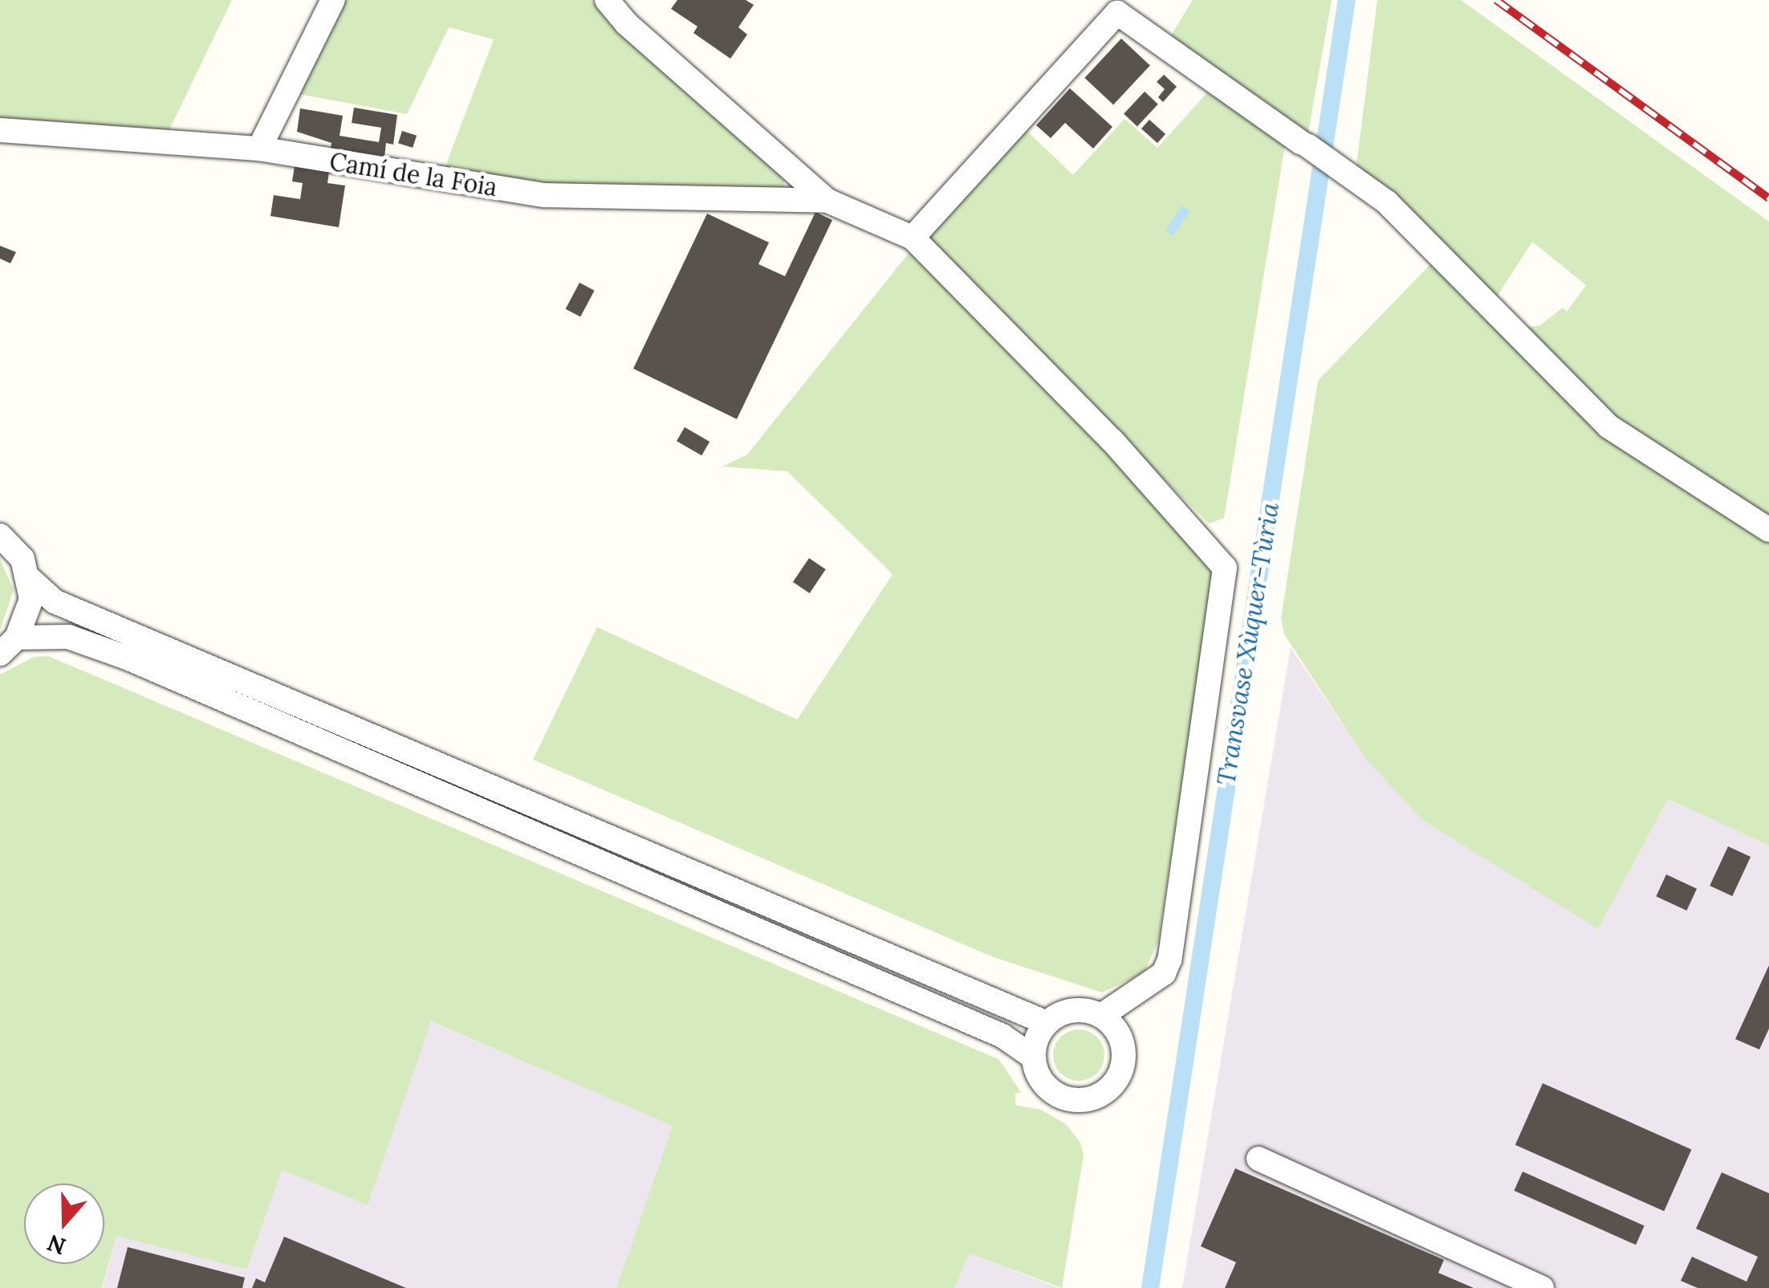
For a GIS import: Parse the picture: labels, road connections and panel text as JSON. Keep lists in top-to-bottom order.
{
  "streets": {
    "street": ["Camí de la Foia"]
  },
  "water": ["Transvase Xùquer-Tùria"],
  "north": "bottom"
}
